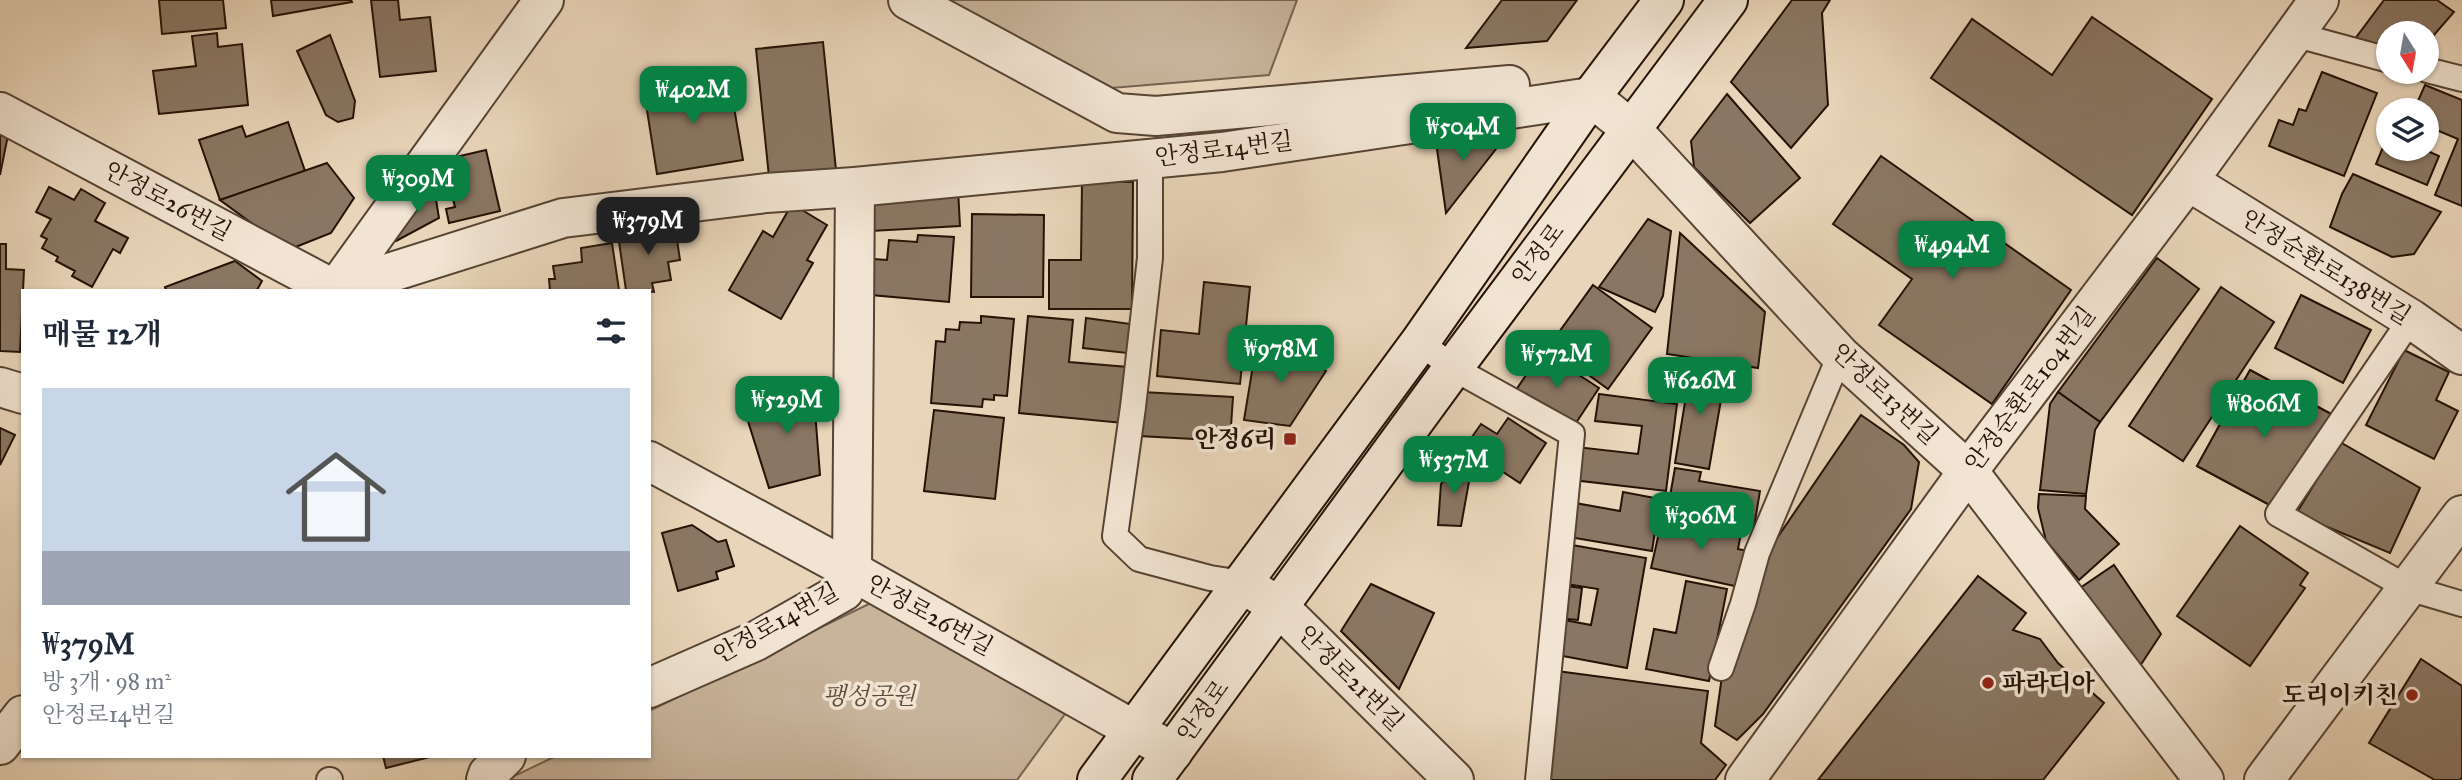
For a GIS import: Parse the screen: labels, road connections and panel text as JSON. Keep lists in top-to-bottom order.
{
  "streets": {
    "street": [
      "안정로14번길",
      "안정로26번길",
      "안정로",
      "안정순환로138번길",
      "안정순환로104번길",
      "안정로13번길",
      "안정로21번길"
    ]
  },
  "crossings": [
    ["안정로14번길", "안정로26번길"],
    ["안정로14번길", "안정로"],
    ["안정로14번길", "안정로13번길"],
    ["안정로26번길", "안정로"],
    ["안정로", "안정로13번길"],
    ["안정로", "안정로21번길"],
    ["안정순환로138번길", "안정순환로104번길"],
    ["안정순환로104번길", "안정로13번길"]
  ],
  "parks": ["팽성공원"],
  "places": {
    "transit": ["안정6리"],
    "other": ["파라디아", "도리이키친"]
  },
  "north": "bottom",
  "page": {
    "price": [
      "₩402M",
      "₩504M",
      "₩309M",
      "₩379M",
      "₩494M",
      "₩978M",
      "₩572M",
      "₩626M",
      "₩529M",
      "₩806M",
      "₩537M",
      "₩306M"
    ],
    "heading": "매물 12개",
    "list": [
      {
        "name": "₩379M",
        "note": "방 3개 · 98 m² · 안정로14번길"
      }
    ]
  }
}
